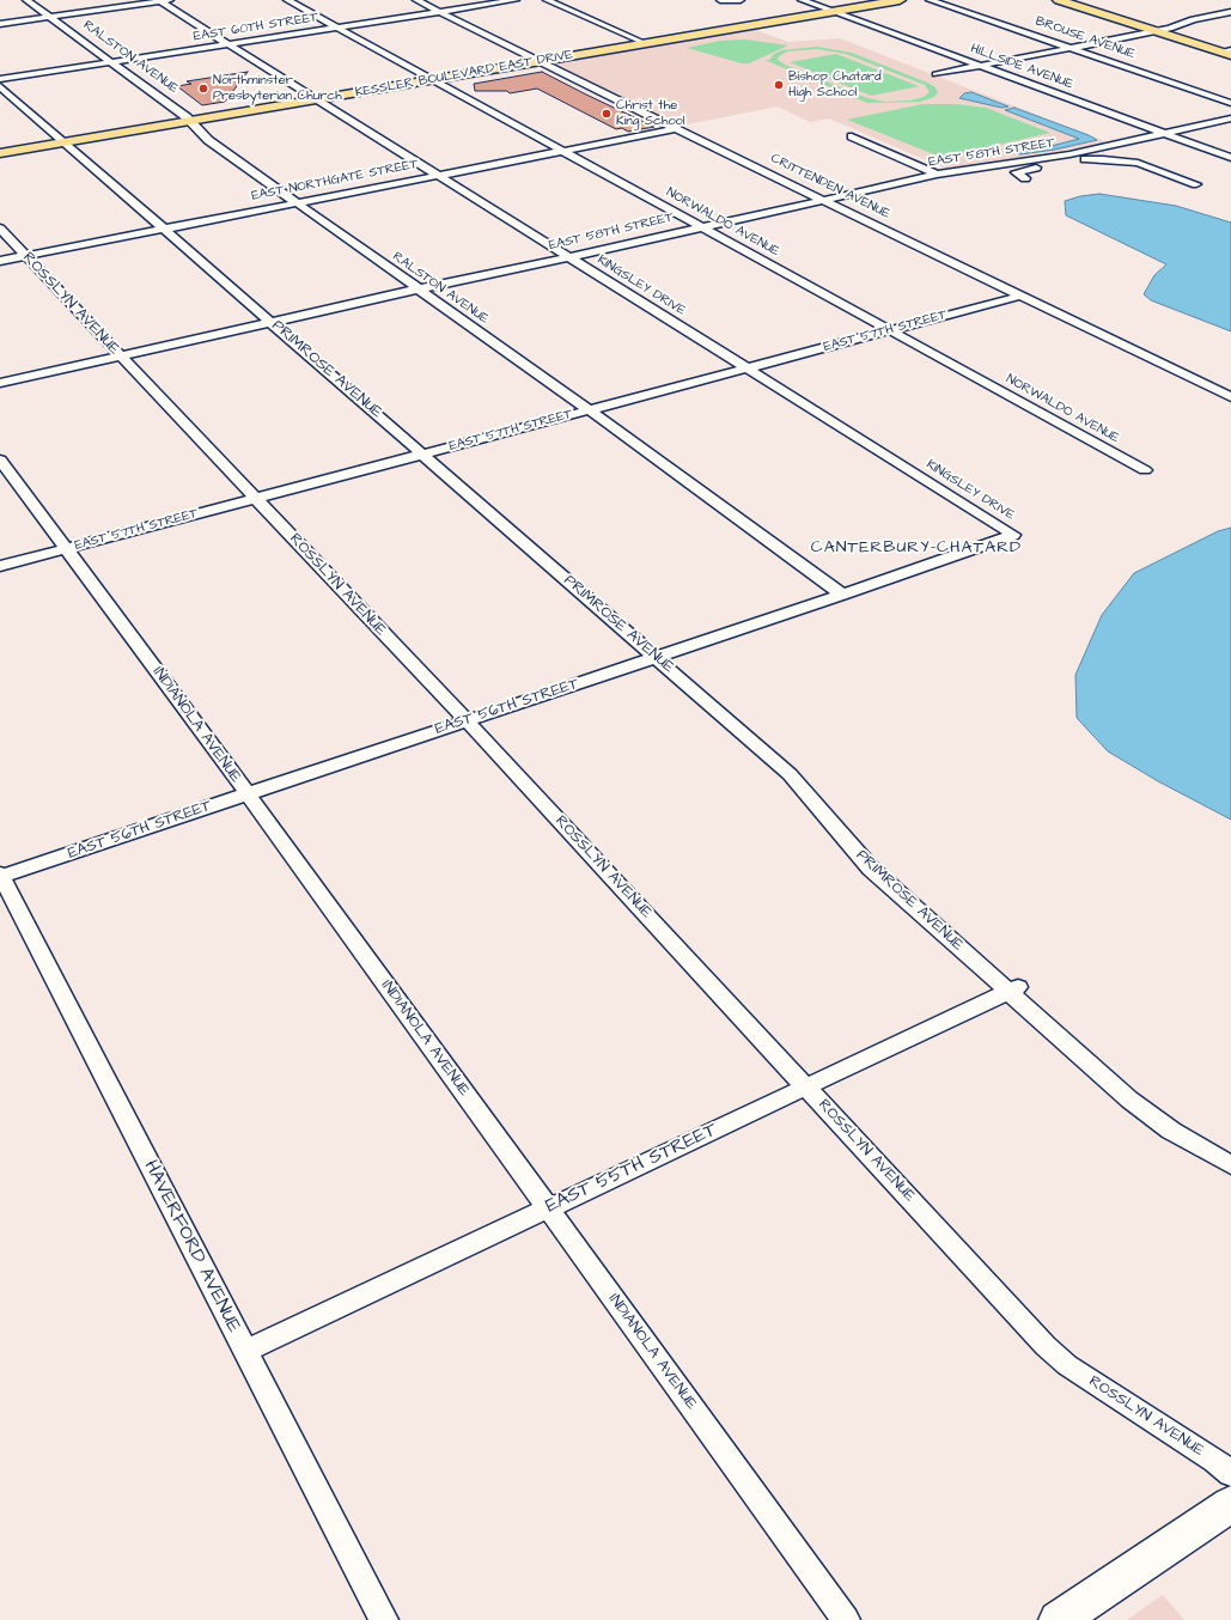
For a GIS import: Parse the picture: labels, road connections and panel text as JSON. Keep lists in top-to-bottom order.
{
  "streets": {
    "main road": ["KESSLER BOULEVARD EAST DRIVE"],
    "street": [
      "EAST 60TH STREET",
      "BROUSE AVENUE",
      "RALSTON AVENUE",
      "HILLSIDE AVENUE",
      "EAST 58TH STREET",
      "EAST NORTHGATE STREET",
      "CRITTENDEN AVENUE",
      "NORWALDO AVENUE",
      "KINGSLEY DRIVE",
      "ROSSLYN AVENUE",
      "EAST 57TH STREET",
      "PRIMROSE AVENUE",
      "EAST 56TH STREET",
      "INDIANOLA AVENUE",
      "EAST 55TH STREET",
      "HAVERFORD AVENUE"
    ]
  },
  "crossings": [
    ["EAST 60TH STREET", "RALSTON AVENUE"],
    ["EAST 60TH STREET", "CRITTENDEN AVENUE"],
    ["EAST 60TH STREET", "NORWALDO AVENUE"],
    ["EAST 60TH STREET", "KINGSLEY DRIVE"],
    ["RALSTON AVENUE", "KESSLER BOULEVARD EAST DRIVE"],
    ["RALSTON AVENUE", "EAST 58TH STREET"],
    ["RALSTON AVENUE", "EAST NORTHGATE STREET"],
    ["RALSTON AVENUE", "EAST 57TH STREET"],
    ["RALSTON AVENUE", "EAST 56TH STREET"],
    ["HILLSIDE AVENUE", "KESSLER BOULEVARD EAST DRIVE"],
    ["HILLSIDE AVENUE", "EAST 58TH STREET"],
    ["KESSLER BOULEVARD EAST DRIVE", "CRITTENDEN AVENUE"],
    ["KESSLER BOULEVARD EAST DRIVE", "NORWALDO AVENUE"],
    ["KESSLER BOULEVARD EAST DRIVE", "KINGSLEY DRIVE"],
    ["KESSLER BOULEVARD EAST DRIVE", "PRIMROSE AVENUE"],
    ["EAST 58TH STREET", "CRITTENDEN AVENUE"],
    ["EAST 58TH STREET", "NORWALDO AVENUE"],
    ["EAST 58TH STREET", "KINGSLEY DRIVE"],
    ["EAST 58TH STREET", "ROSSLYN AVENUE"],
    ["EAST 58TH STREET", "PRIMROSE AVENUE"],
    ["EAST NORTHGATE STREET", "CRITTENDEN AVENUE"],
    ["EAST NORTHGATE STREET", "NORWALDO AVENUE"],
    ["EAST NORTHGATE STREET", "KINGSLEY DRIVE"],
    ["EAST NORTHGATE STREET", "ROSSLYN AVENUE"],
    ["EAST NORTHGATE STREET", "PRIMROSE AVENUE"],
    ["CRITTENDEN AVENUE", "EAST 57TH STREET"],
    ["NORWALDO AVENUE", "EAST 57TH STREET"],
    ["KINGSLEY DRIVE", "EAST 57TH STREET"],
    ["KINGSLEY DRIVE", "EAST 56TH STREET"],
    ["ROSSLYN AVENUE", "EAST 57TH STREET"],
    ["ROSSLYN AVENUE", "EAST 56TH STREET"],
    ["ROSSLYN AVENUE", "EAST 55TH STREET"],
    ["EAST 57TH STREET", "PRIMROSE AVENUE"],
    ["EAST 57TH STREET", "INDIANOLA AVENUE"],
    ["PRIMROSE AVENUE", "EAST 56TH STREET"],
    ["PRIMROSE AVENUE", "EAST 55TH STREET"],
    ["EAST 56TH STREET", "INDIANOLA AVENUE"],
    ["EAST 56TH STREET", "HAVERFORD AVENUE"],
    ["INDIANOLA AVENUE", "EAST 55TH STREET"],
    ["EAST 55TH STREET", "HAVERFORD AVENUE"]
  ],
  "districts": ["CANTERBURY–CHATARD"],
  "places": ["Bishop Chatard High School", "Northminster Presbyterian Church", "Christ the King School"]
}
